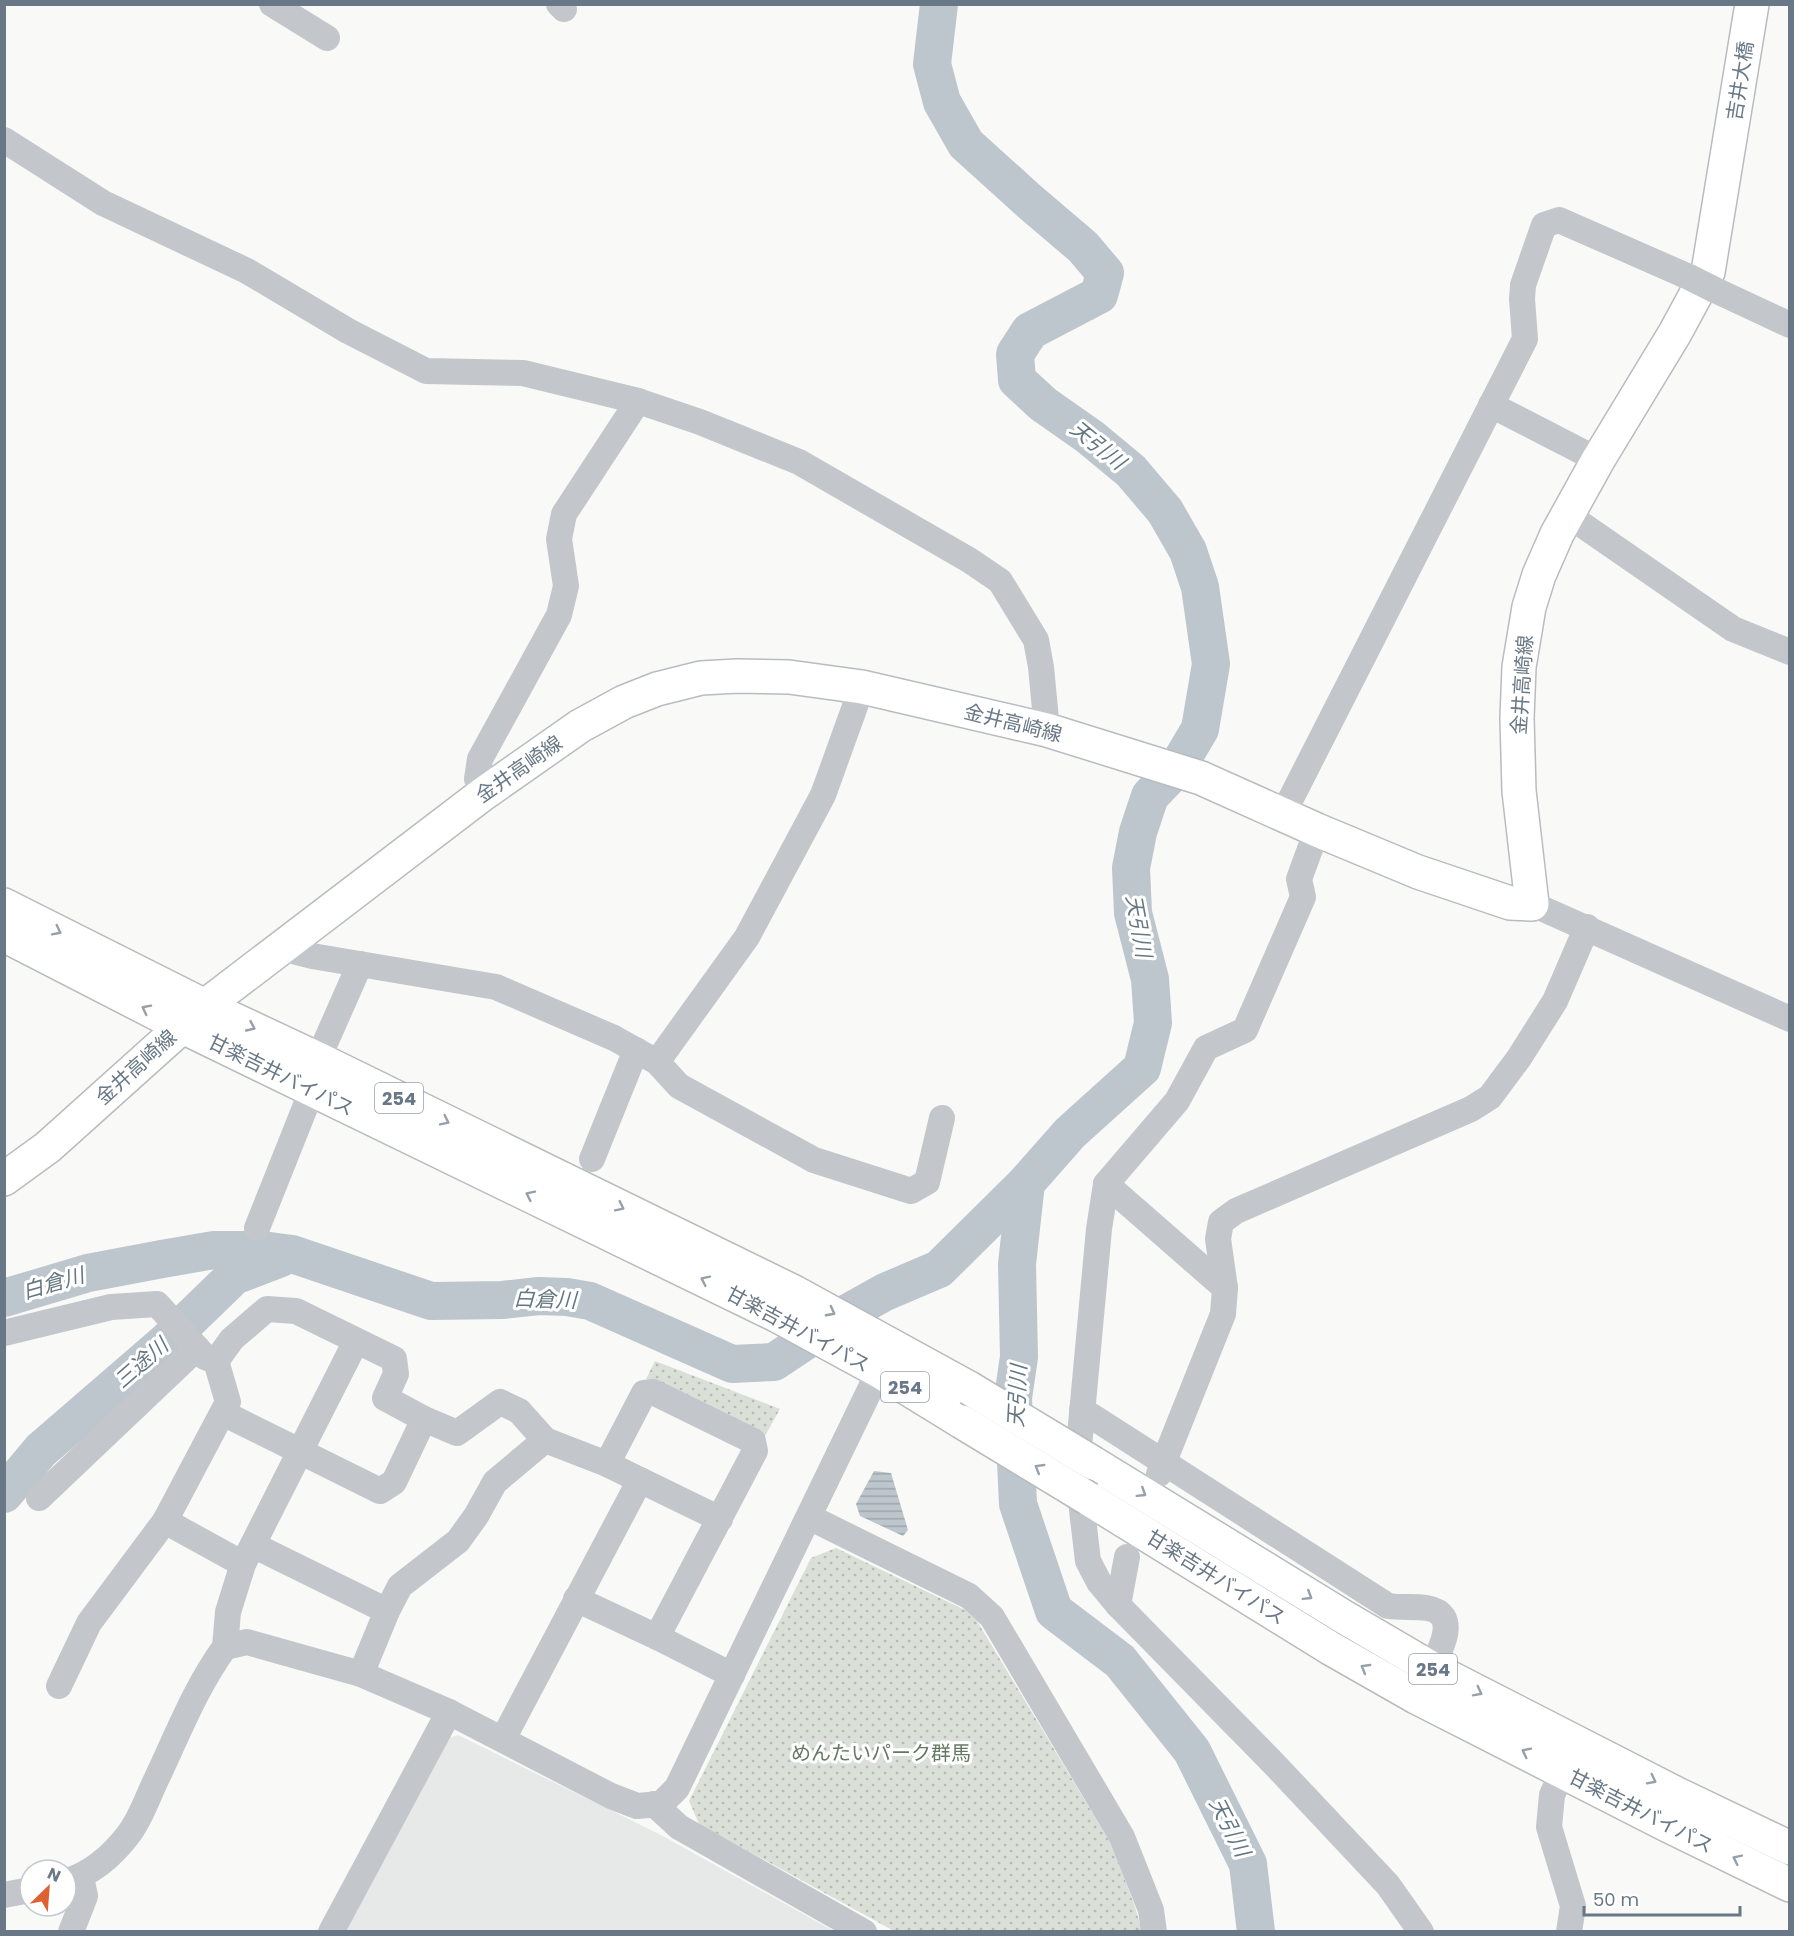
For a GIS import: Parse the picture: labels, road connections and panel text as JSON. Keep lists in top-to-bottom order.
{
  "streets": {
    "main road": [
      "吉井大橋",
      "金井高崎線",
      "甘楽吉井バイパス",
      "254"
    ]
  },
  "crossings": [
    ["吉井大橋", "金井高崎線"],
    ["金井高崎線", "甘楽吉井バイパス"]
  ],
  "water": ["天引川", "白倉川", "三途川"],
  "parks": ["めんたいパーク群馬"],
  "scale_bar": "50 m",
  "north": "top right"
}
